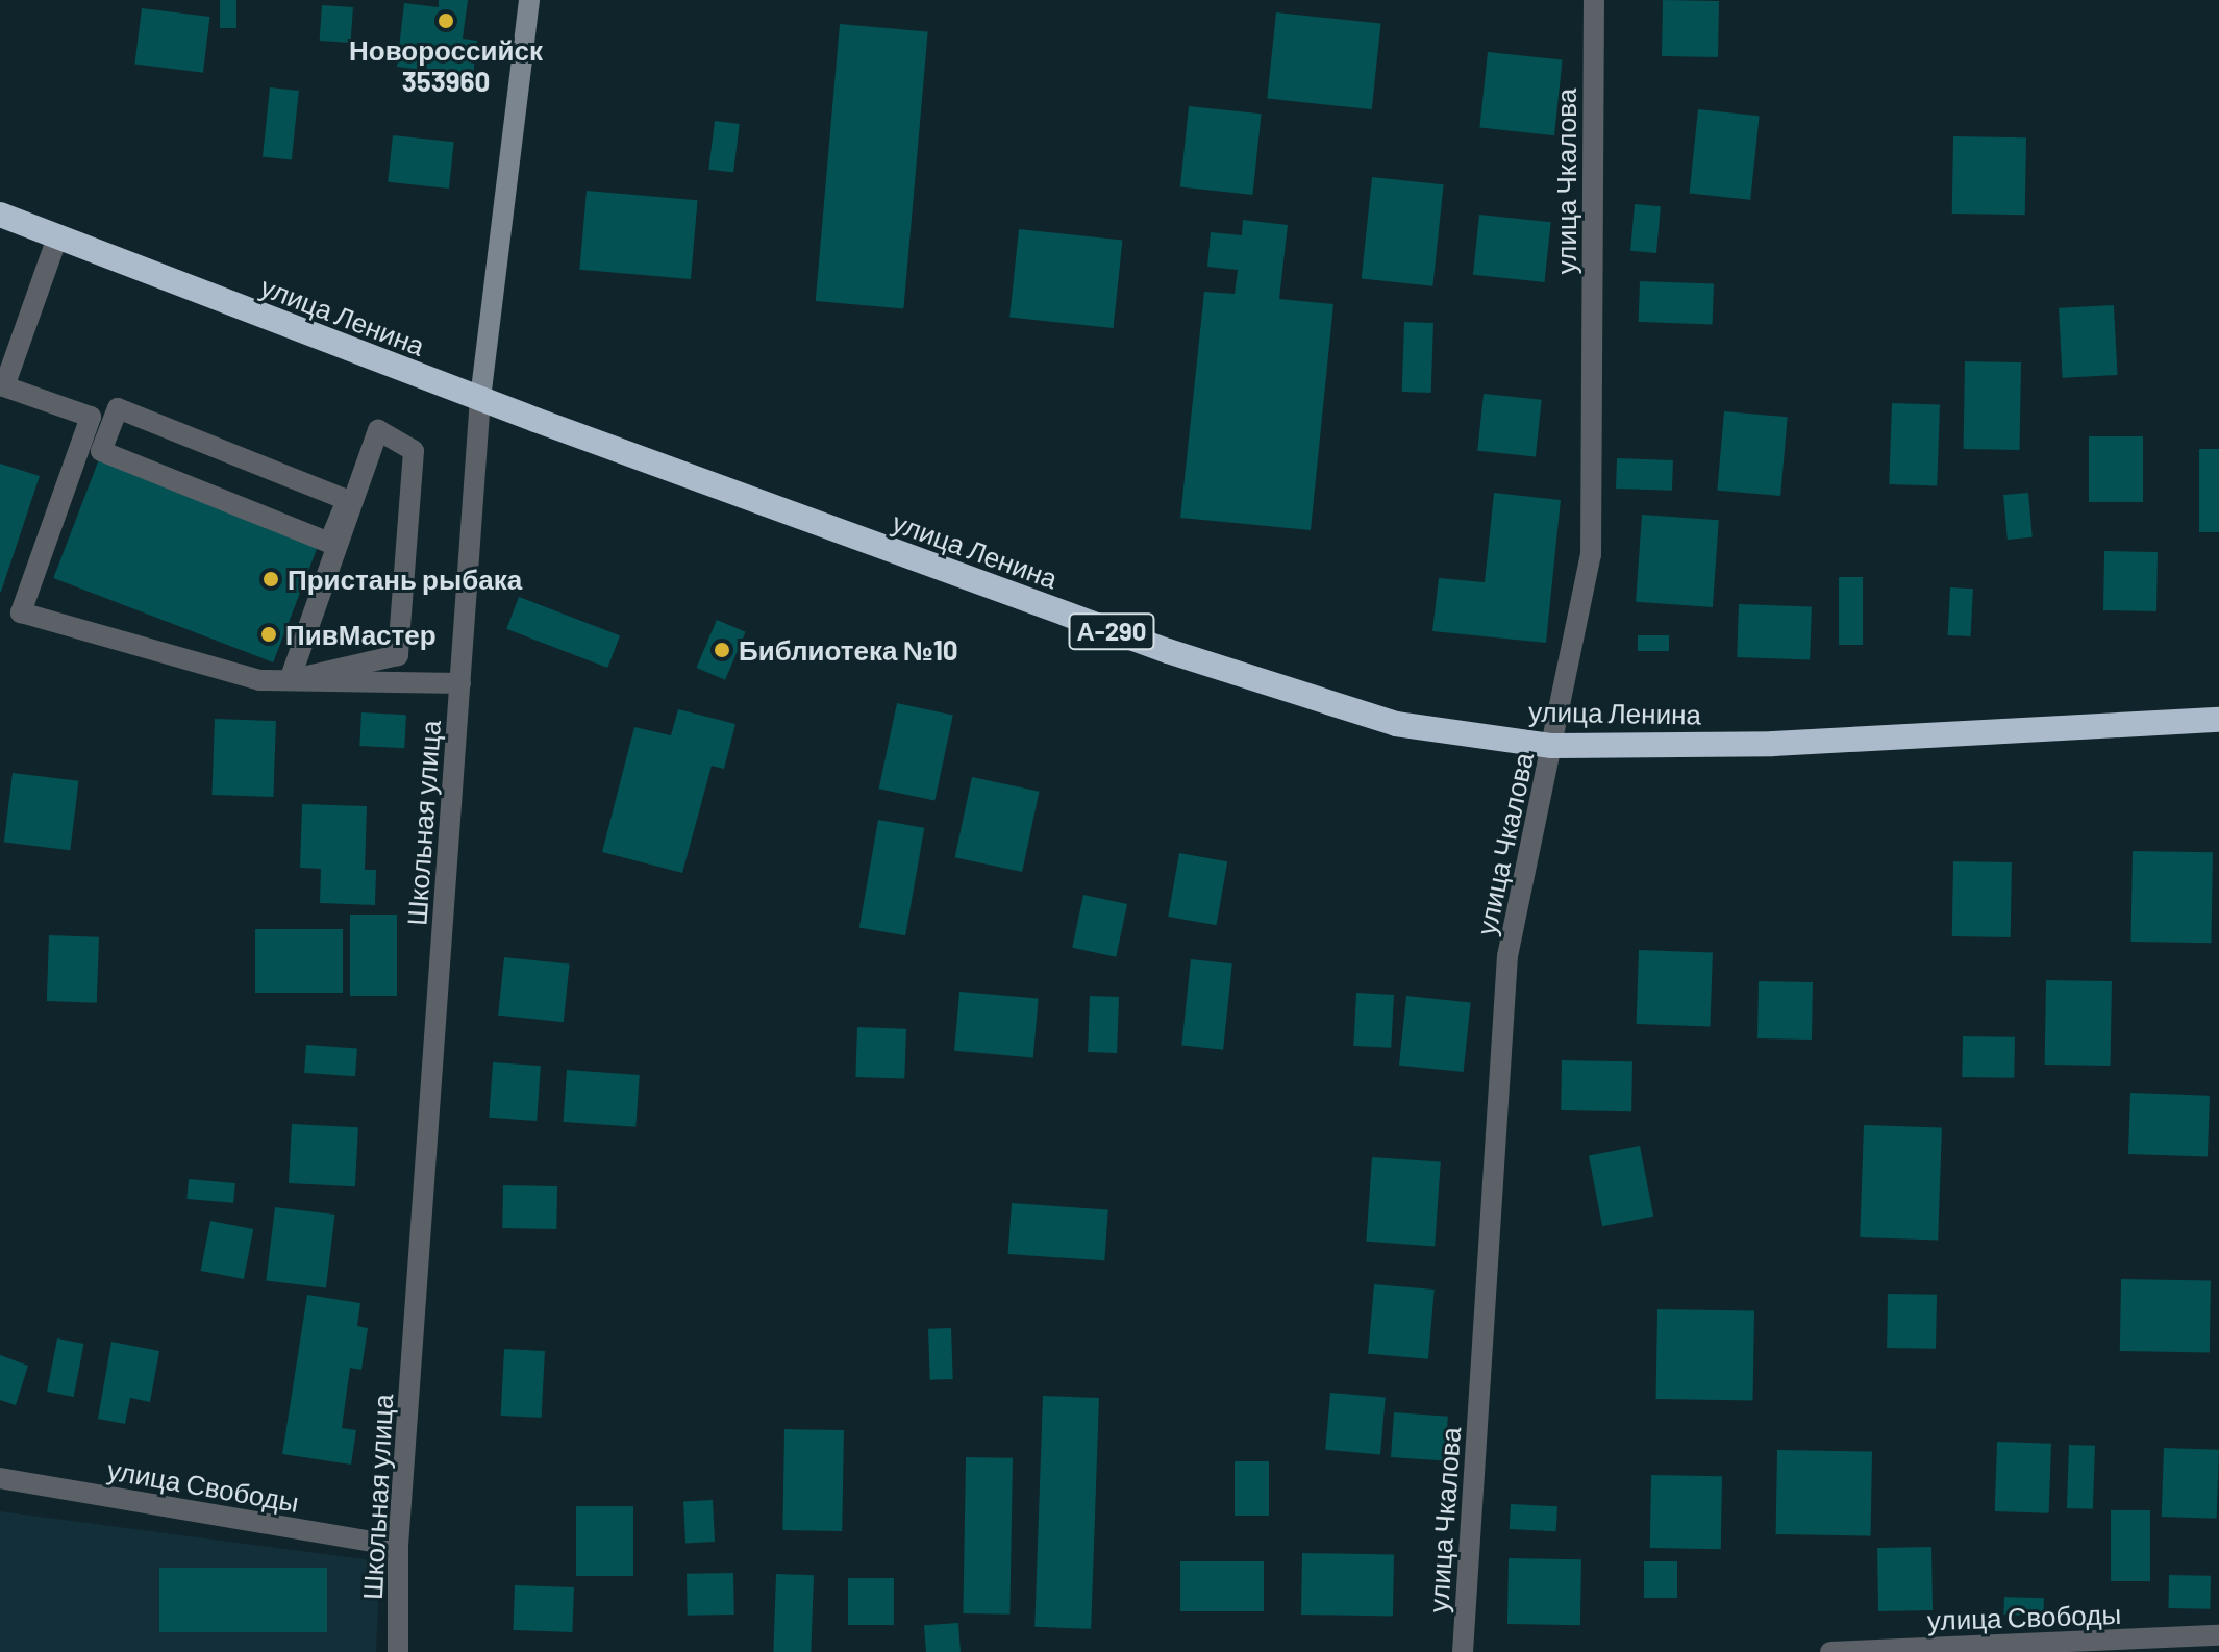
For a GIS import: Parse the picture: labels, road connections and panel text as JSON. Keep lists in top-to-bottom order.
{
  "streets": {
    "highway": ["улица Ленина", "А-290"],
    "street": ["улица Чкалова", "Школьная улица", "улица Свободы"]
  },
  "crossings": [
    ["улица Чкалова", "улица Ленина"],
    ["улица Ленина", "Школьная улица"],
    ["Школьная улица", "улица Свободы"]
  ],
  "places": [
    "Новороссийск 353960",
    "Пристань рыбака",
    "ПивМастер",
    "Библиотека №10"
  ]
}
